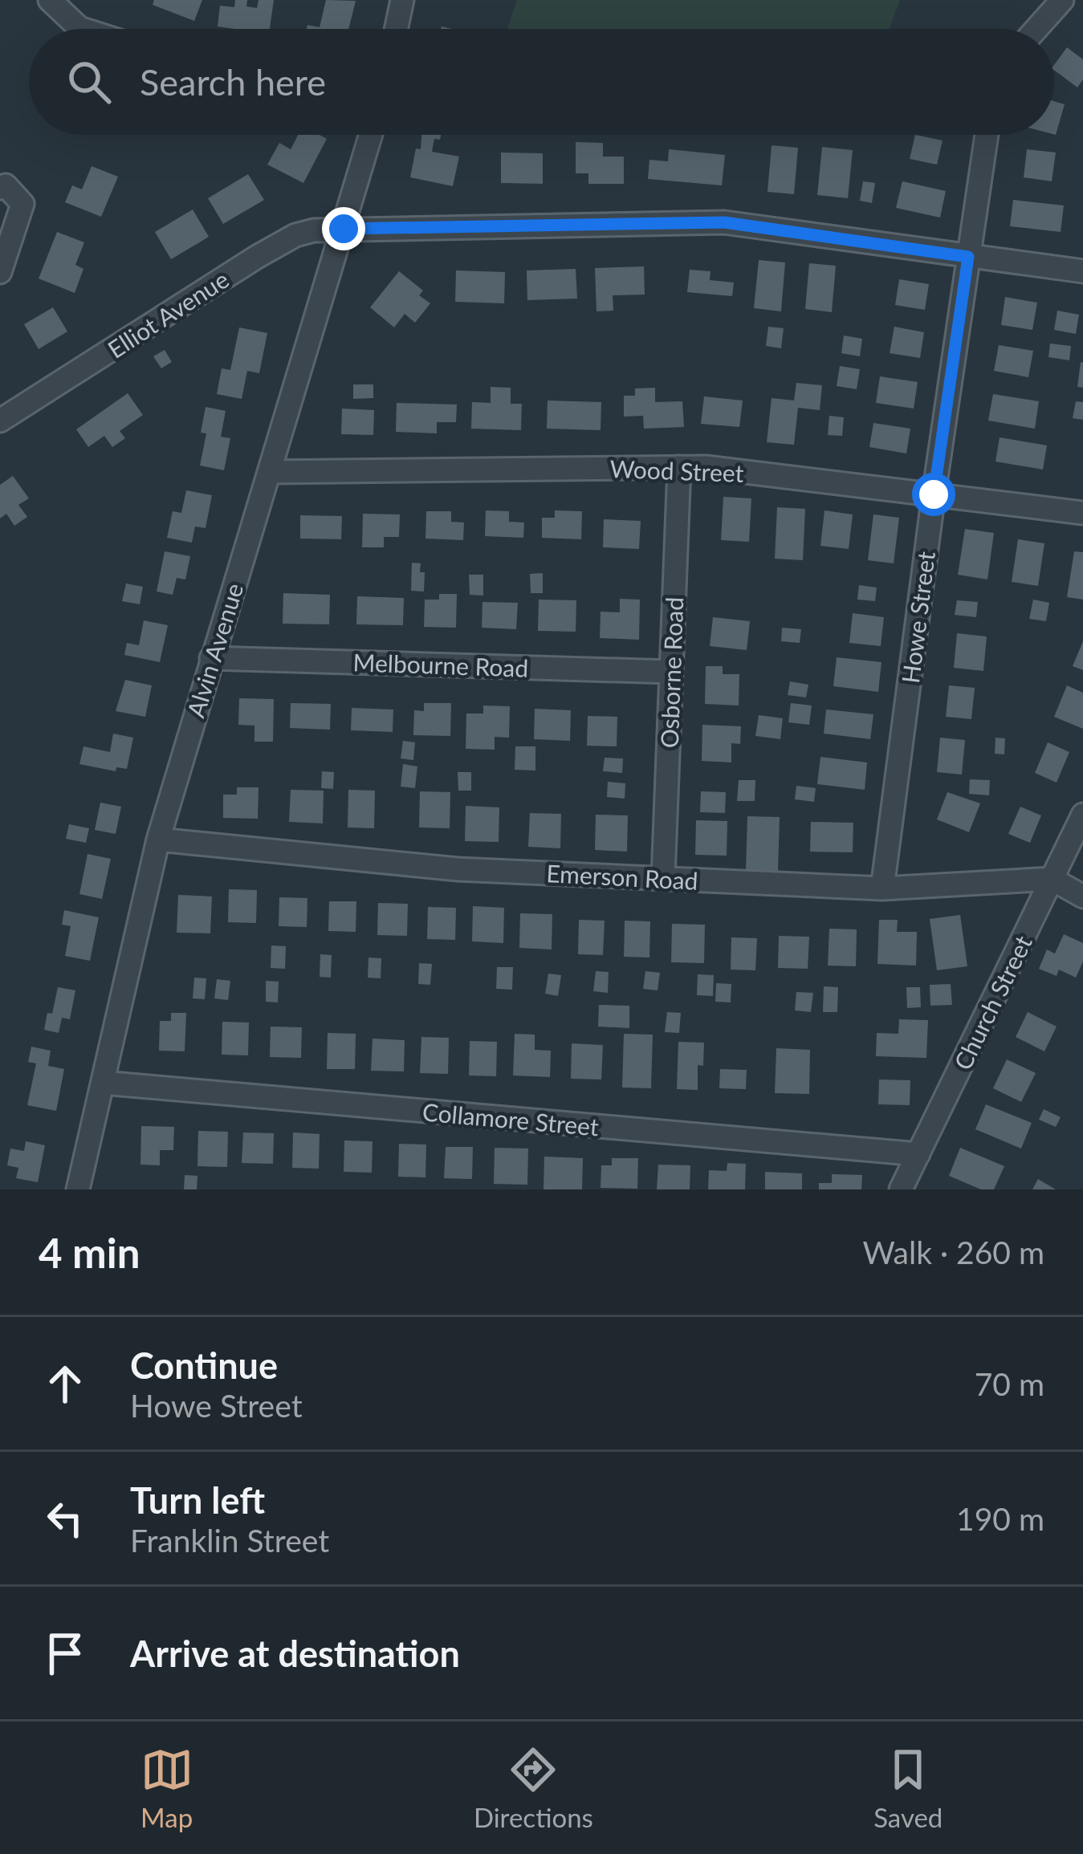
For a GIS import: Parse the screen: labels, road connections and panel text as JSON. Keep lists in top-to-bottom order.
{
  "streets": {
    "street": [
      "Elliot Avenue",
      "Wood Street",
      "Howe Street",
      "Alvin Avenue",
      "Melbourne Road",
      "Osborne Road",
      "Emerson Road",
      "Church Street",
      "Collamore Street"
    ]
  },
  "crossings": [
    ["Elliot Avenue", "Howe Street"],
    ["Elliot Avenue", "Alvin Avenue"],
    ["Wood Street", "Howe Street"],
    ["Wood Street", "Alvin Avenue"],
    ["Wood Street", "Osborne Road"],
    ["Howe Street", "Emerson Road"],
    ["Alvin Avenue", "Melbourne Road"],
    ["Alvin Avenue", "Emerson Road"],
    ["Alvin Avenue", "Collamore Street"],
    ["Melbourne Road", "Osborne Road"],
    ["Osborne Road", "Emerson Road"],
    ["Emerson Road", "Church Street"],
    ["Church Street", "Collamore Street"]
  ],
  "page": {
    "search": "Search here",
    "heading": ["4 min", "Walk · 260 m"],
    "list": [
      ["Continue", "Howe Street", "70 m"],
      ["Turn left", "Franklin Street", "190 m"],
      "Arrive at destination"
    ],
    "nav": ["Map", "Directions", "Saved"]
  }
}
